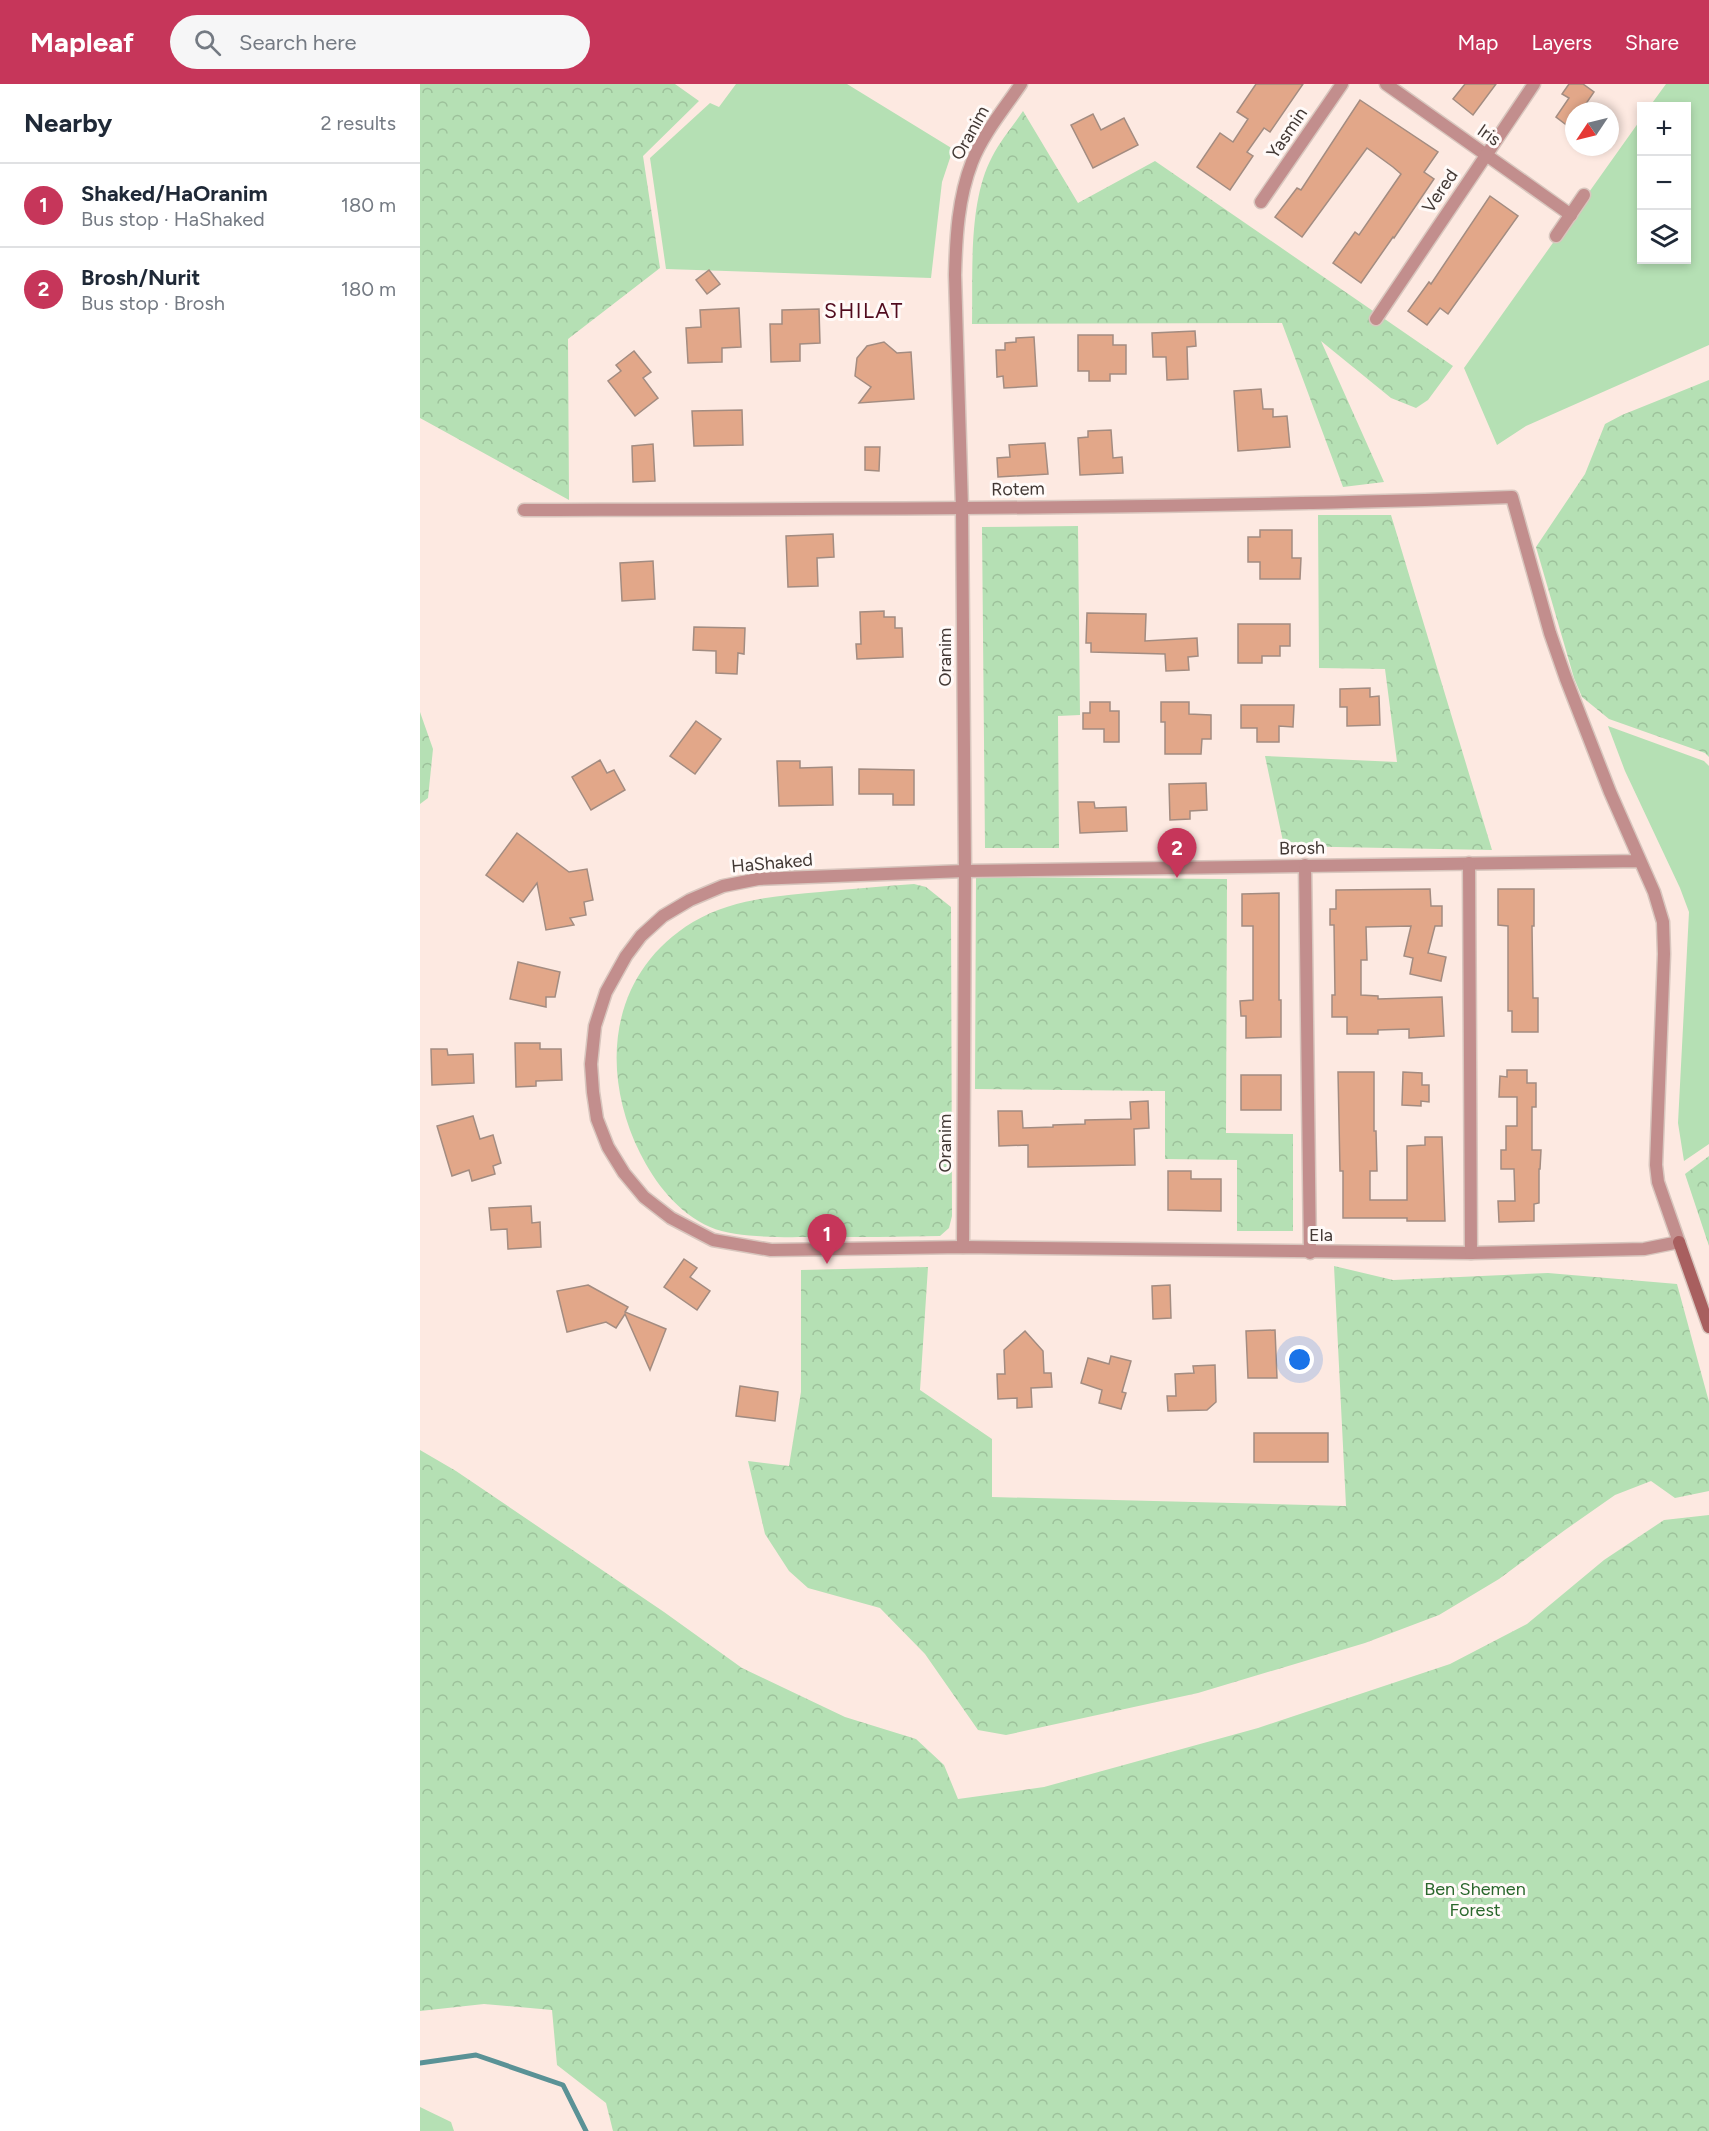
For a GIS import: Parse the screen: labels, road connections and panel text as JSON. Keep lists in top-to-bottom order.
{
  "streets": {
    "street": [
      "Oranim",
      "Yasmin",
      "Iris",
      "Vered",
      "Rotem",
      "Brosh",
      "HaShaked",
      "Ela"
    ]
  },
  "crossings": [
    ["Oranim", "Rotem"],
    ["Oranim", "Brosh"],
    ["Oranim", "HaShaked"],
    ["Oranim", "Ela"],
    ["Iris", "Vered"],
    ["Rotem", "Brosh"],
    ["Brosh", "HaShaked"],
    ["HaShaked", "Ela"]
  ],
  "districts": ["SHILAT"],
  "parks": ["Ben Shemen Forest"],
  "north": "bottom left",
  "page": {
    "header": "Mapleaf",
    "search": "Search here",
    "nav": ["Map", "Layers", "Share"],
    "heading": ["Nearby", "2 results"],
    "map_buttons": ["+", "−"],
    "list": [
      {
        "mark": "1",
        "name": "Shaked/HaOranim",
        "note": "Bus stop · HaShaked",
        "value": "180 m"
      },
      {
        "mark": "2",
        "name": "Brosh/Nurit",
        "note": "Bus stop · Brosh",
        "value": "180 m"
      }
    ],
    "pins": ["2", "1"]
  }
}
